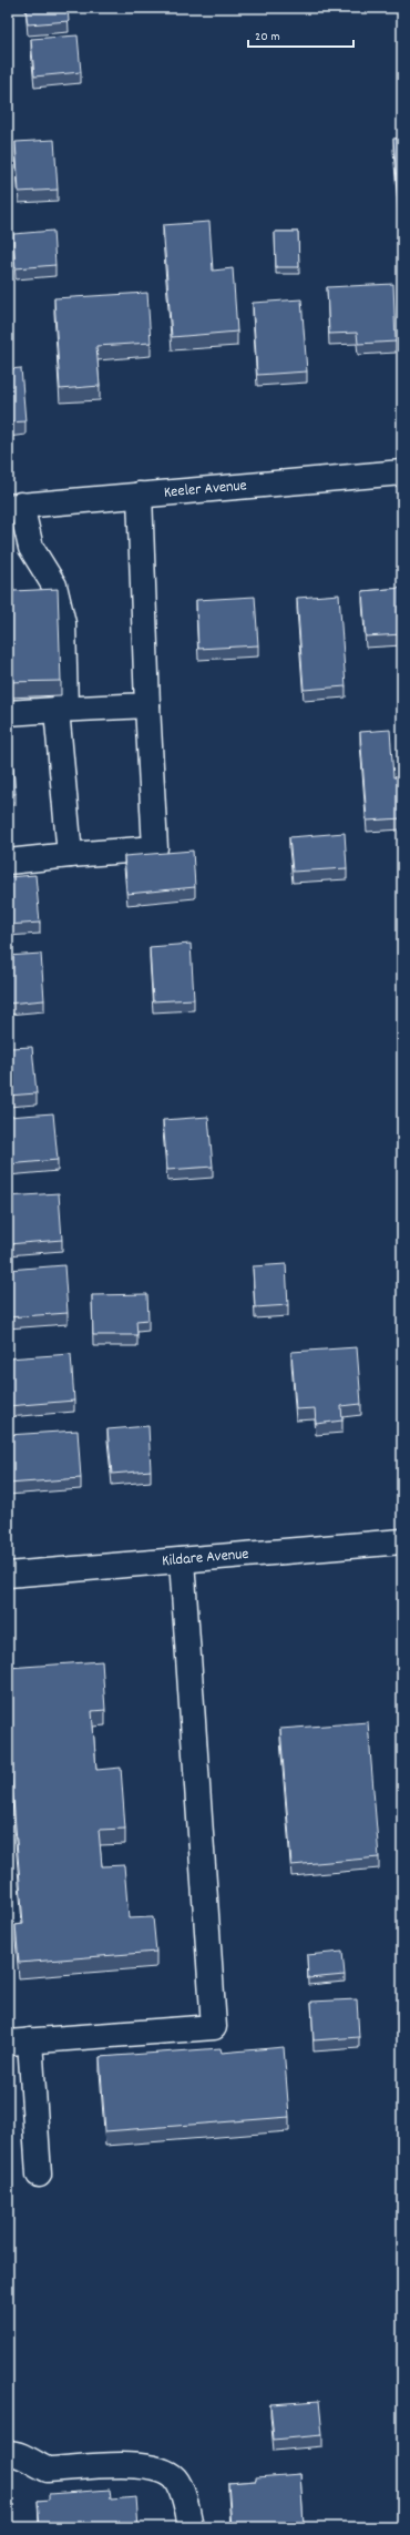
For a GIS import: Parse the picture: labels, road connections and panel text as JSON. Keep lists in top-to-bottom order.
{
  "streets": {
    "street": ["Keeler Avenue", "Kildare Avenue"]
  },
  "scale_bar": "20 m"
}
